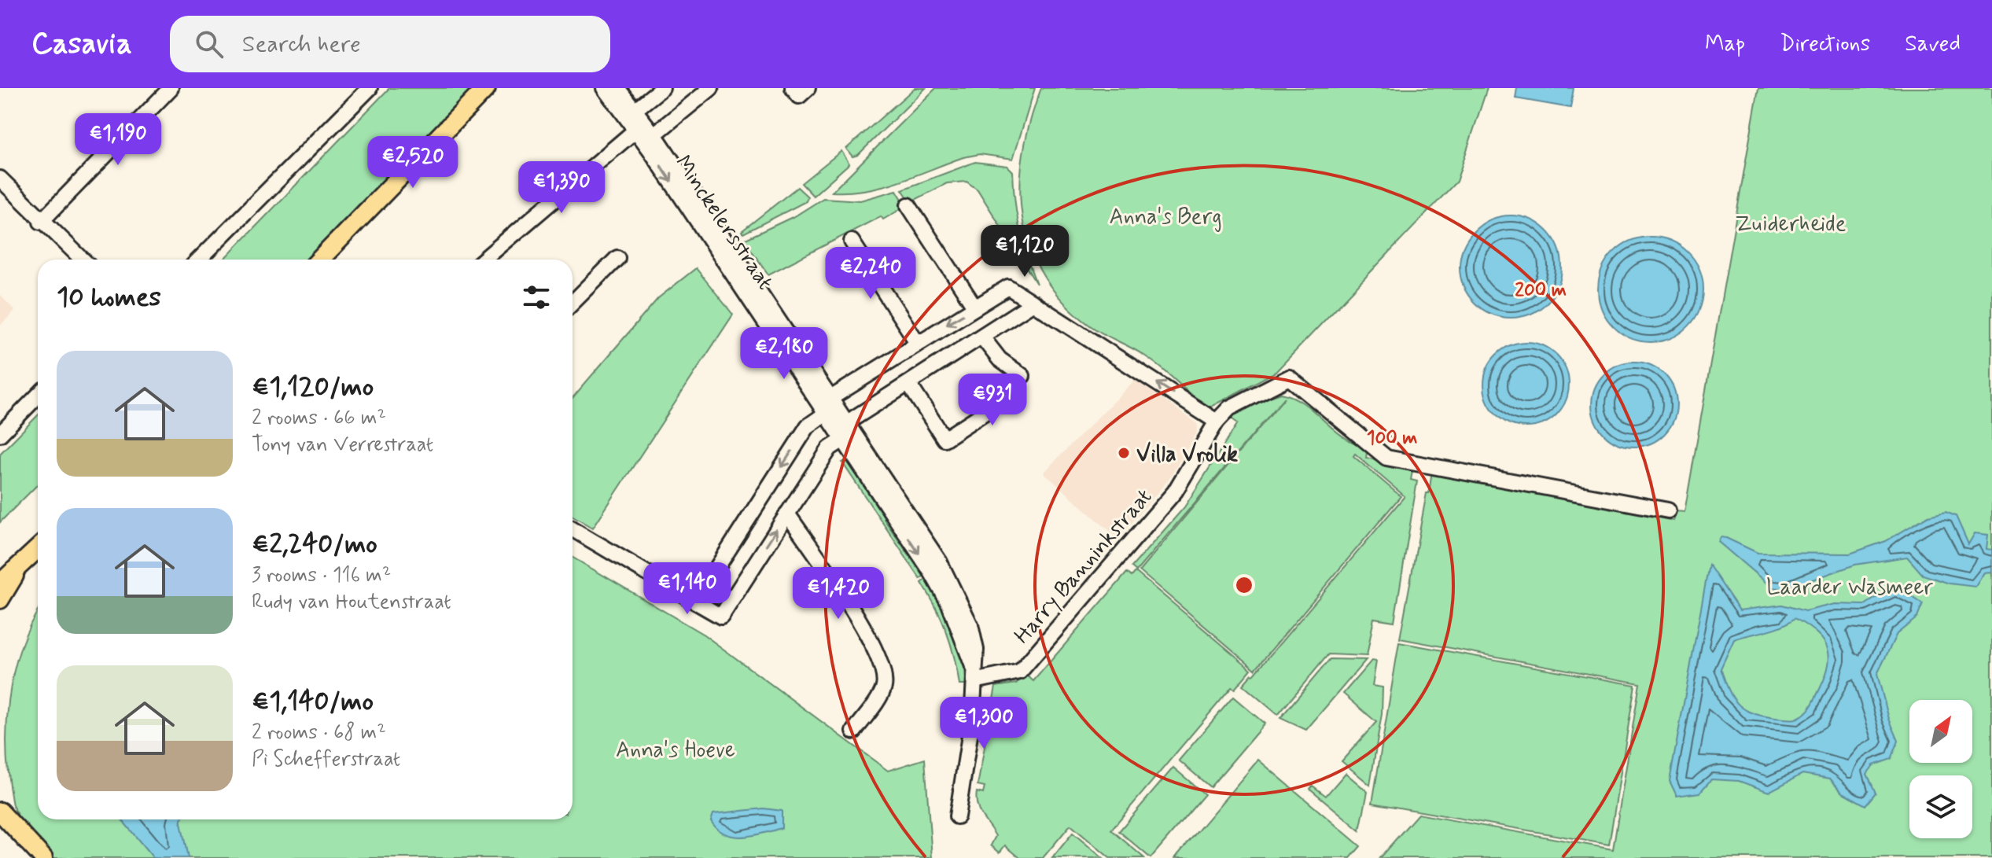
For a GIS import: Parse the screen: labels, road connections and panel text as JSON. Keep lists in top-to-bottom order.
{
  "streets": {
    "street": ["Minckelersstraat", "Harry Banninkstraat"]
  },
  "crossings": [
    ["Minckelersstraat", "Harry Banninkstraat"]
  ],
  "parks": [
    "Anna's Berg",
    "Zuiderheide",
    "Laarder Wasmeer",
    "Anna's Hoeve"
  ],
  "places": ["Villa Vrolik"],
  "north": "top right",
  "page": {
    "header": "Casavia",
    "search": "Search here",
    "nav": ["Map", "Directions", "Saved"],
    "price": [
      "€1,190",
      "€2,520",
      "€1,390",
      "€1,120",
      "€2,240",
      "€2,180",
      "€931",
      "€1,140",
      "€1,420",
      "€1,300"
    ],
    "heading": "10 homes",
    "list": [
      {
        "name": "€1,120/mo",
        "note": "2 rooms · 66 m² · Tony van Verrestraat"
      },
      {
        "name": "€2,240/mo",
        "note": "3 rooms · 116 m² · Rudy van Houtenstraat"
      },
      {
        "name": "€1,140/mo",
        "note": "2 rooms · 68 m² · Pi Schefferstraat"
      }
    ]
  },
  "rings": ["200 m", "100 m"]
}
